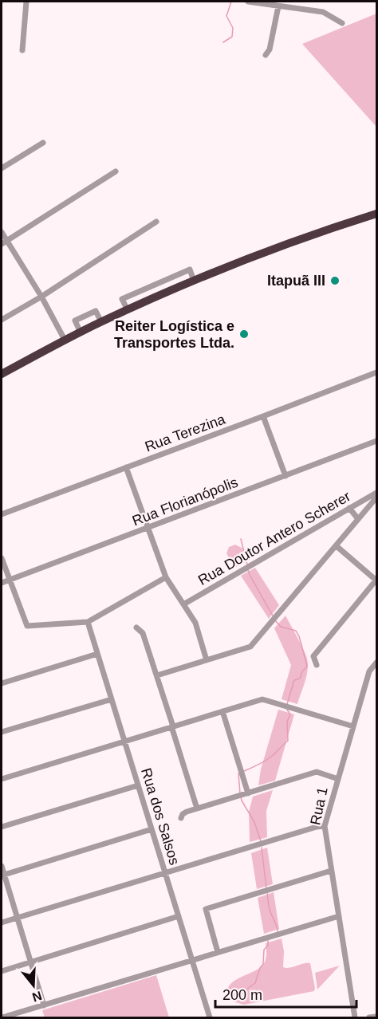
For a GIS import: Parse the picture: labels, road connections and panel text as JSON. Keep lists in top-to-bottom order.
{
  "streets": {
    "street": [
      "Rua Terezina",
      "Rua Florianópolis",
      "Rua Doutor Antero Scherer",
      "Rua 1",
      "Rua dos Salsos"
    ]
  },
  "places": ["Itapuã III", "Reiter Logística e Transportes Ltda."],
  "scale_bar": "200 m",
  "north": "bottom"
}
